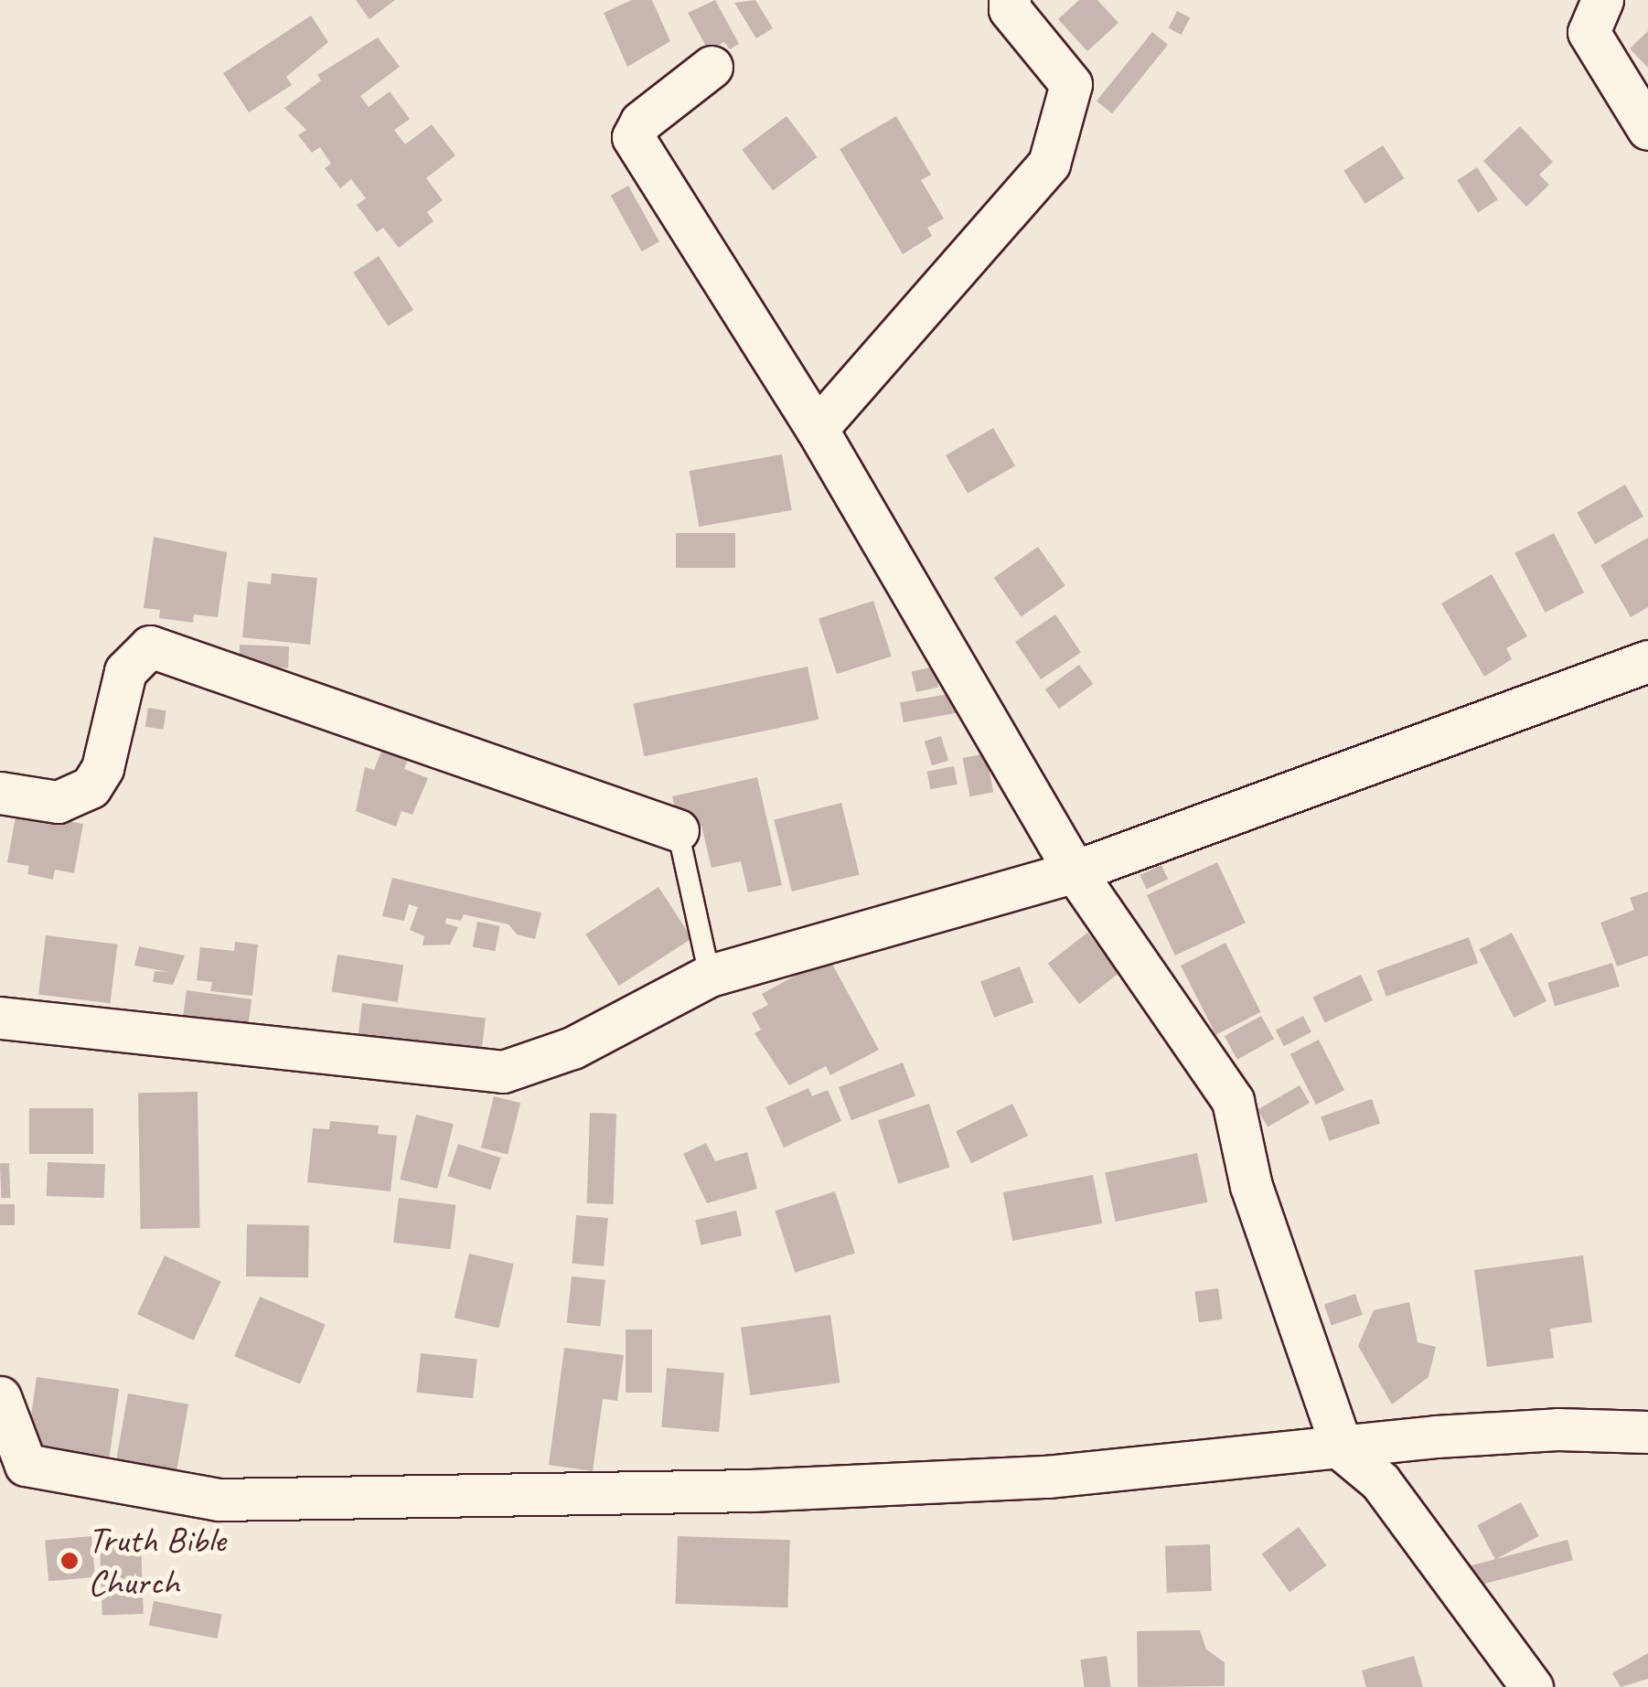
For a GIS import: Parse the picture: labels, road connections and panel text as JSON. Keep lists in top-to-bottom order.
{
  "places": ["Truth Bible Church"]
}
